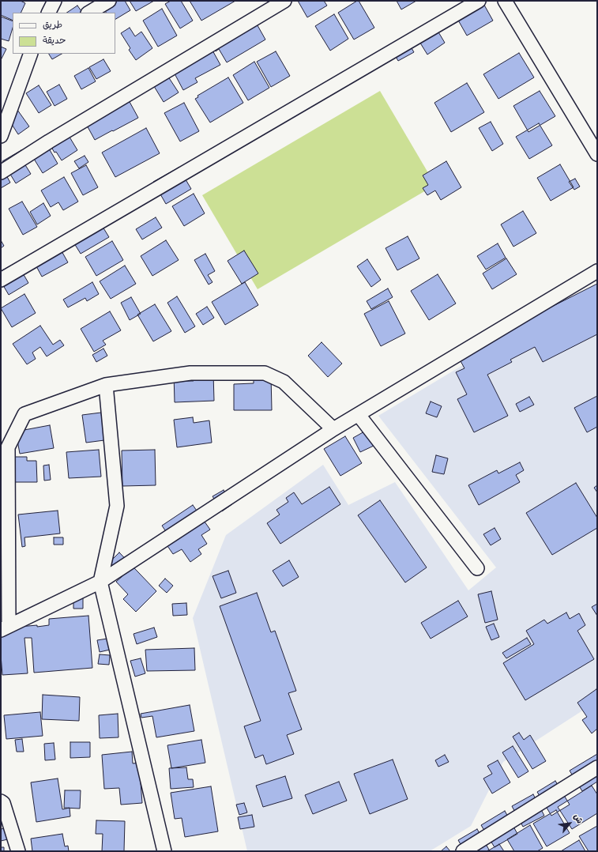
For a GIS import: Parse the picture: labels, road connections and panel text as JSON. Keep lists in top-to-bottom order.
{
  "legend": ["طريق", "حديقة"],
  "north": "top right"
}
